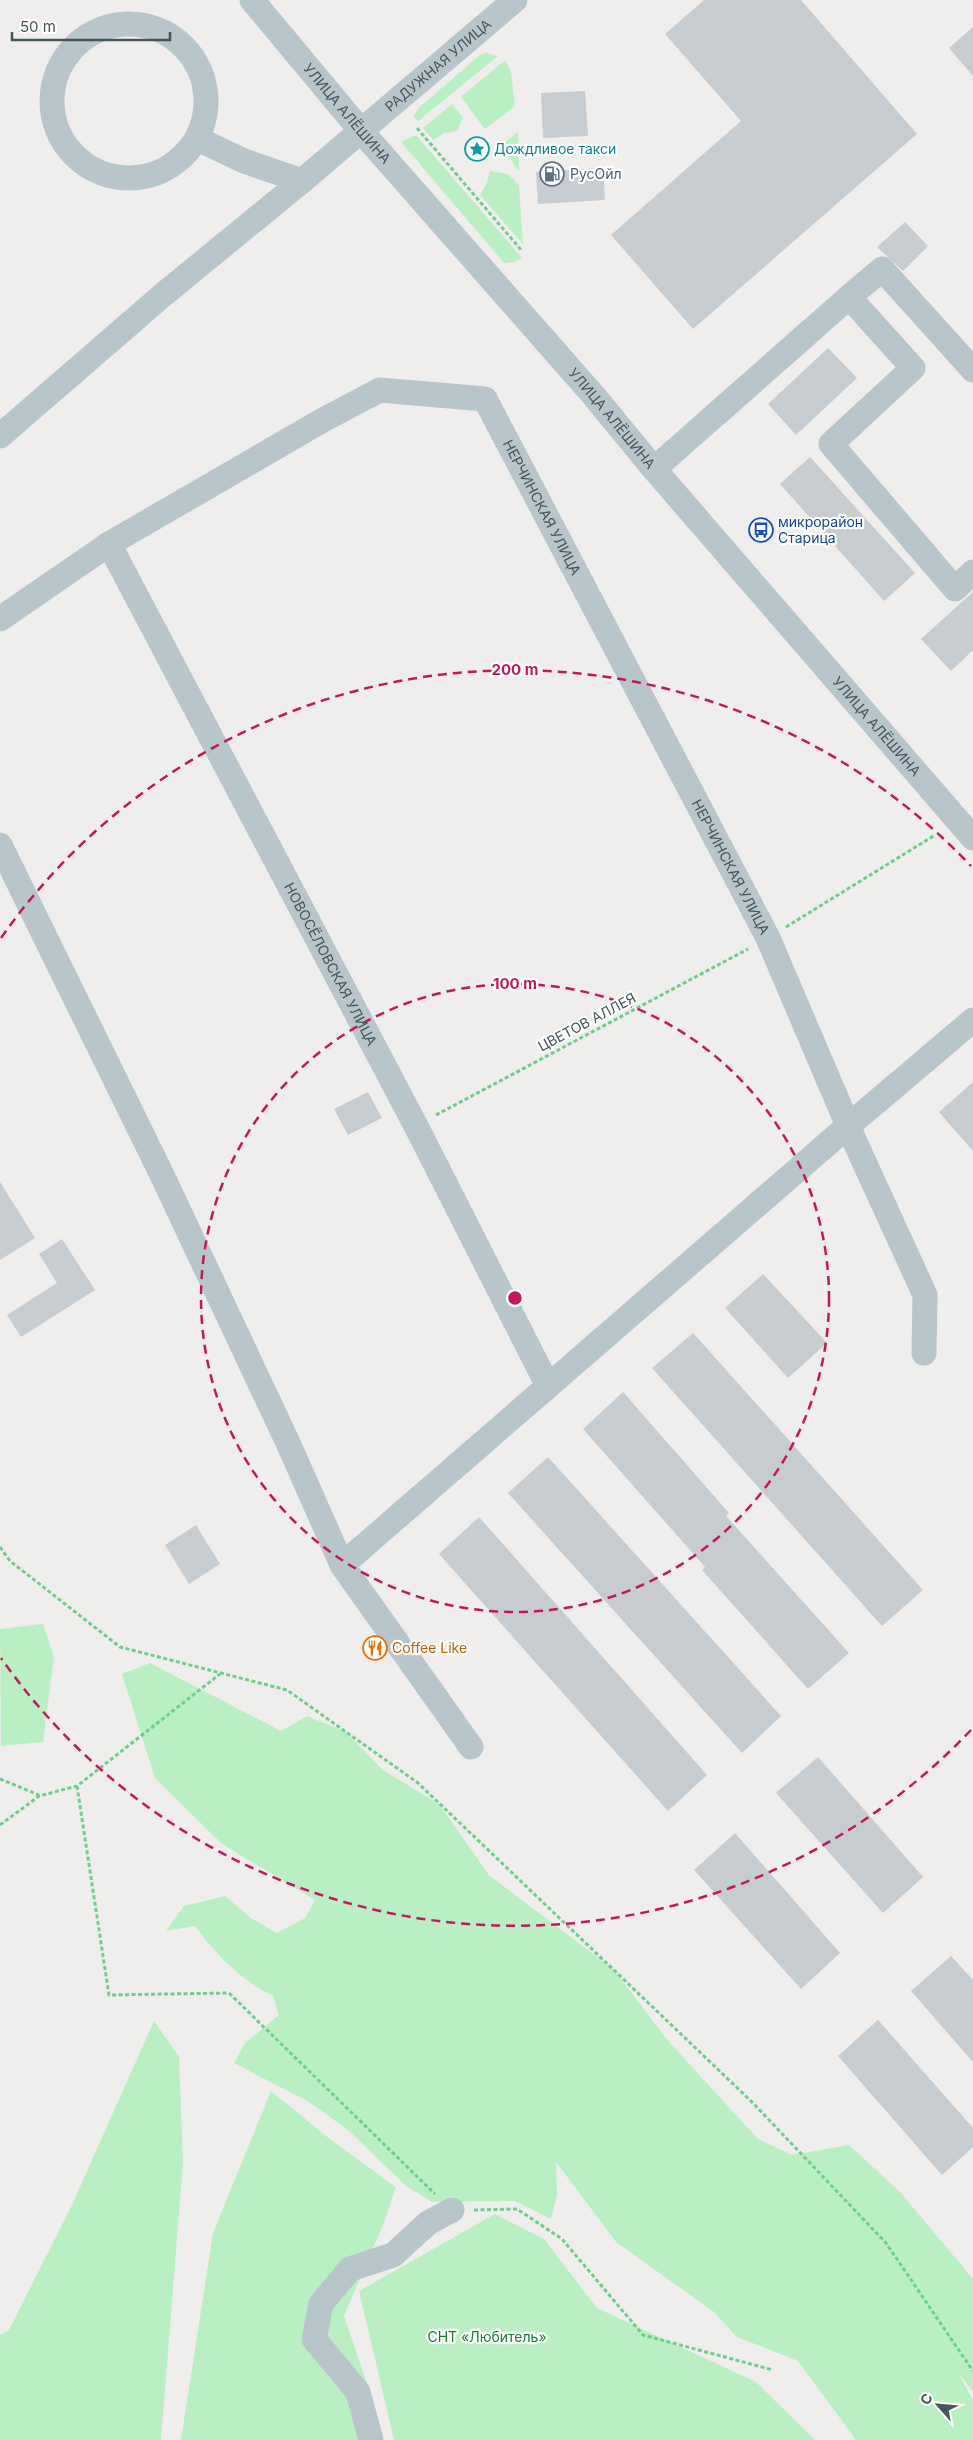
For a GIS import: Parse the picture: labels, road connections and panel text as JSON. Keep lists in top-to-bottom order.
{
  "streets": {
    "street": [
      "РАДУЖНАЯ УЛИЦА",
      "УЛИЦА АЛЁШИНА",
      "НЕРЧИНСКАЯ УЛИЦА",
      "НОВОСЁЛОВСКАЯ УЛИЦА"
    ],
    "path": ["ЦВЕТОВ АЛЛЕЯ"]
  },
  "crossings": [
    ["РАДУЖНАЯ УЛИЦА", "УЛИЦА АЛЁШИНА"],
    ["НЕРЧИНСКАЯ УЛИЦА", "НОВОСЁЛОВСКАЯ УЛИЦА"],
    ["НЕРЧИНСКАЯ УЛИЦА", "ЦВЕТОВ АЛЛЕЯ"],
    ["НОВОСЁЛОВСКАЯ УЛИЦА", "ЦВЕТОВ АЛЛЕЯ"]
  ],
  "parks": ["СНТ «Любитель»"],
  "places": {
    "place": ["Дождливое такси"],
    "fuel station": ["РусОйл"],
    "bus stop": ["микрорайон Старица"],
    "restaurant": ["Coffee Like"]
  },
  "scale_bar": "50 m",
  "north": "top left",
  "rings": ["200 m", "100 m"]
}
